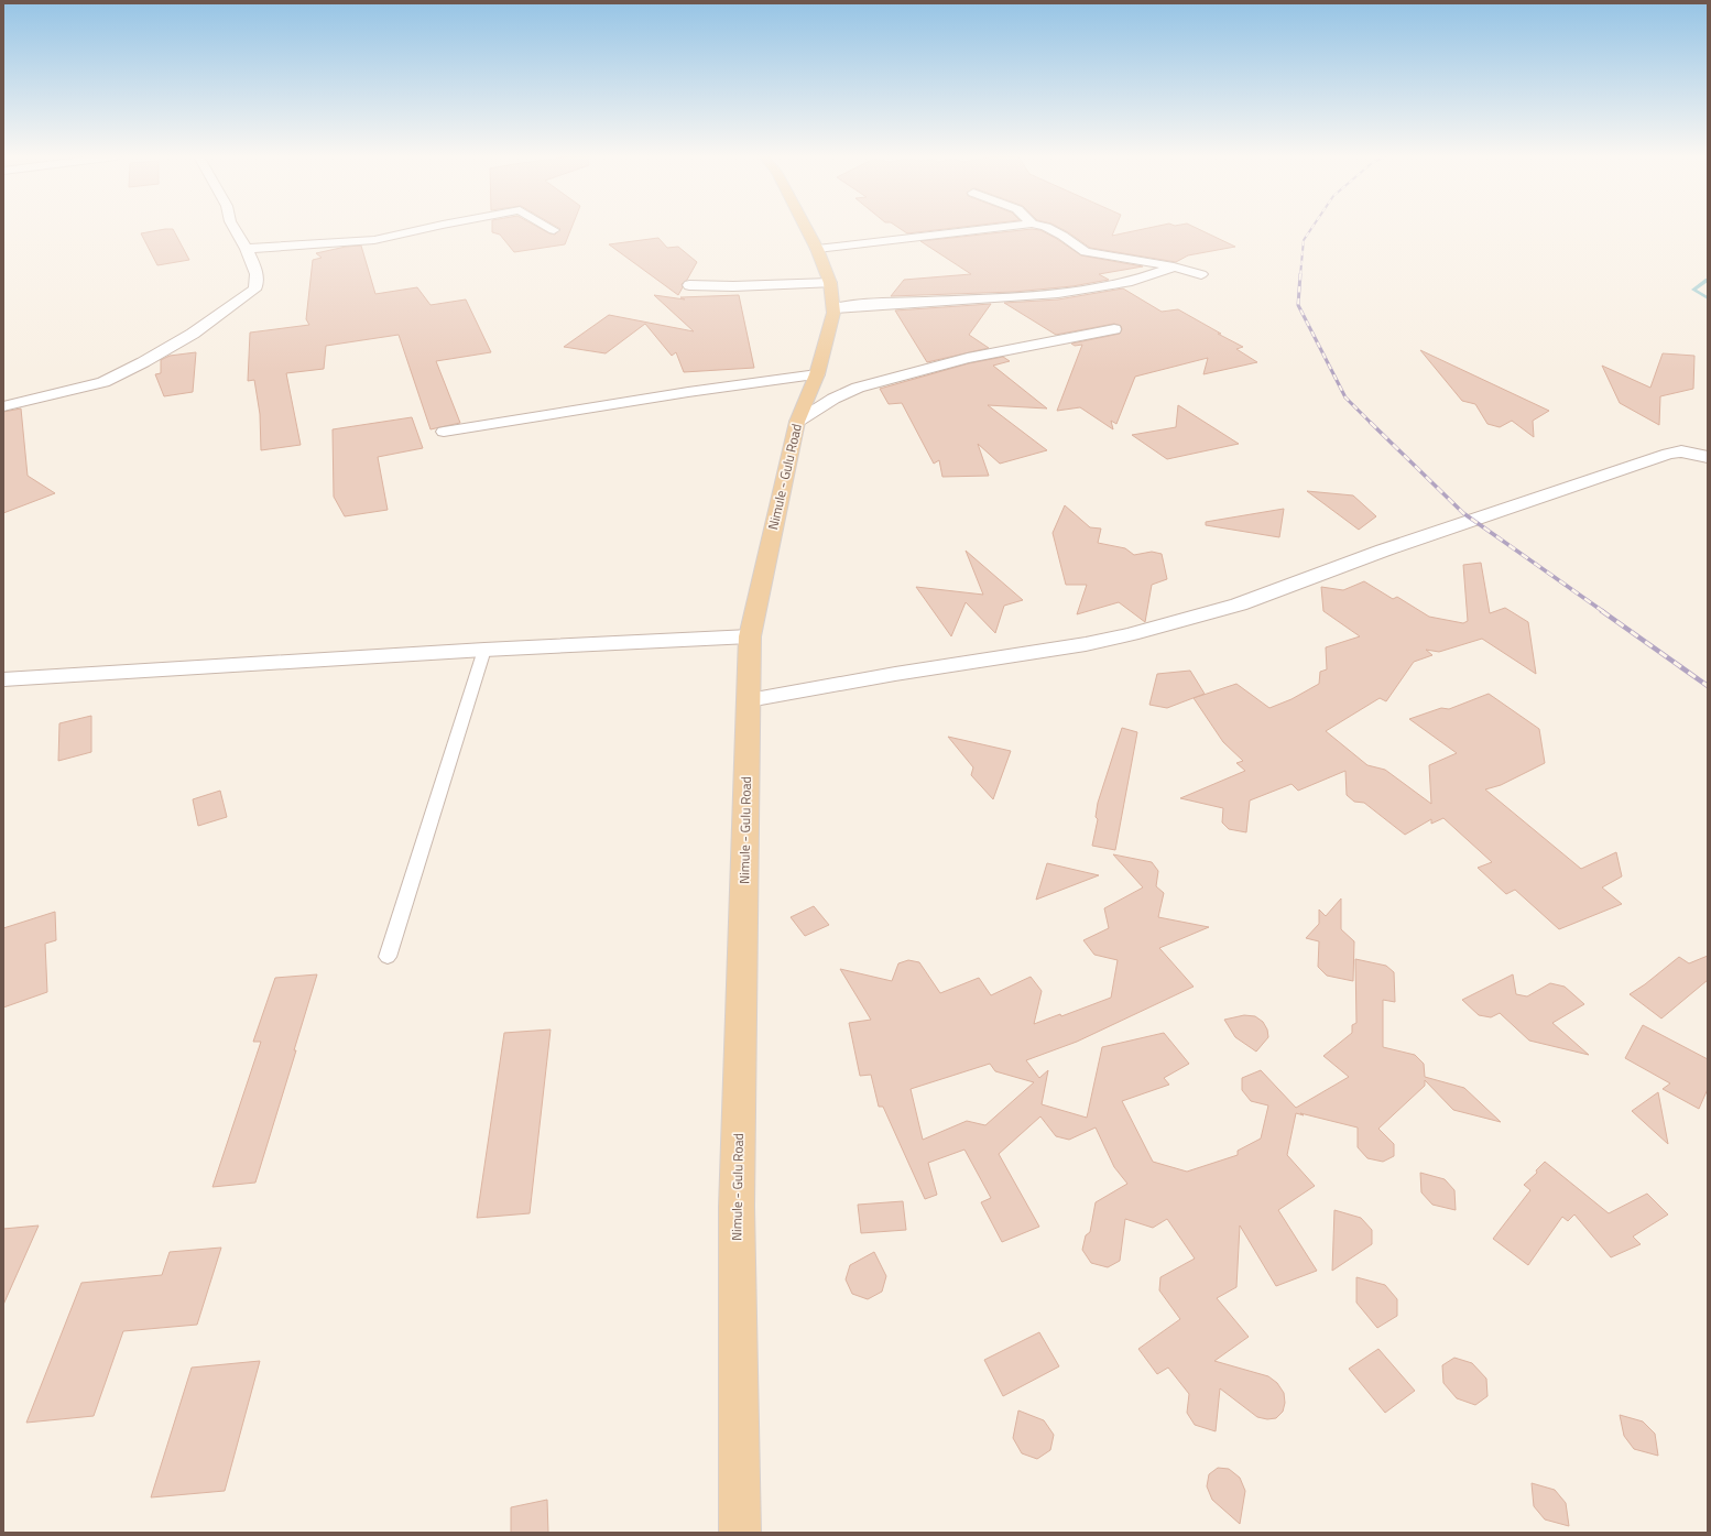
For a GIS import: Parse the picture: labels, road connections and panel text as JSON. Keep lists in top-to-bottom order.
{
  "streets": {
    "main road": ["Nimule - Gulu Road"]
  }
}
